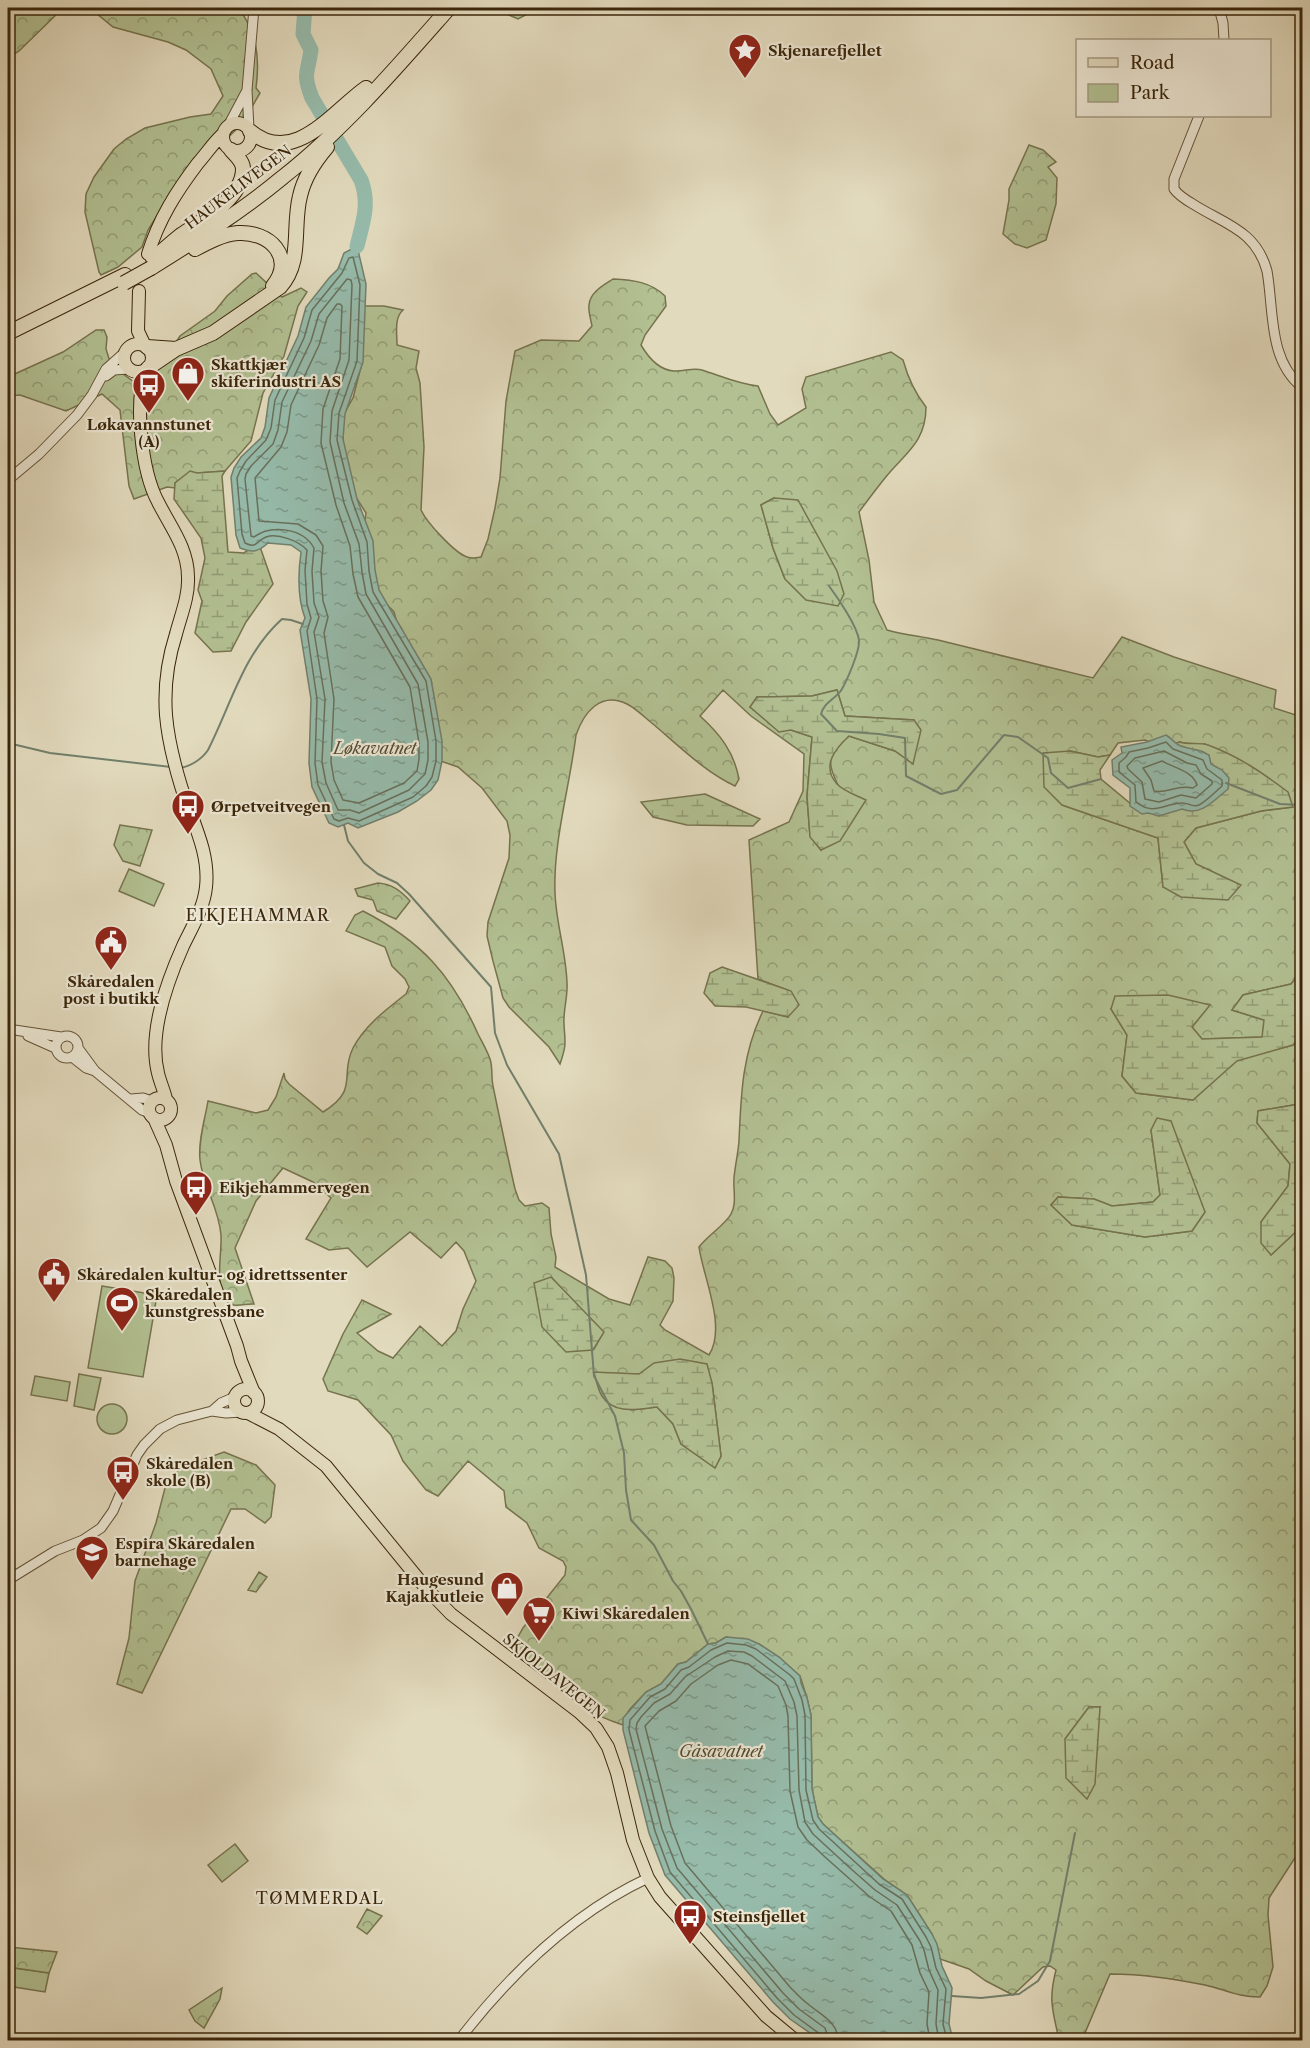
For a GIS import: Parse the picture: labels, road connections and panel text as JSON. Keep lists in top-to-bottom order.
{
  "streets": {
    "highway": ["HAUKELIVEGEN"],
    "main road": ["SKJOLDAVEGEN"]
  },
  "districts": ["EIKJEHAMMAR", "TØMMERDAL"],
  "water": ["Løkavatnet", "Gåsavatnet"],
  "places": {
    "place": ["Skjenarefjellet"],
    "shop": ["Skattkjær skiferindustri AS", "Haugesund Kajakkutleie"],
    "bus stop": [
      "Løkavannstunet (A)",
      "Ørpetveitvegen",
      "Eikjehammervegen",
      "Skåredalen skole (B)",
      "Steinsfjellet"
    ],
    "public building": ["Skåredalen post i butikk", "Skåredalen kultur- og idrettssenter"],
    "sports": ["Skåredalen kunstgressbane"],
    "school or university": ["Espira Skåredalen barnehage"],
    "supermarket": ["Kiwi Skåredalen"]
  },
  "legend": ["Road", "Park"]
}
